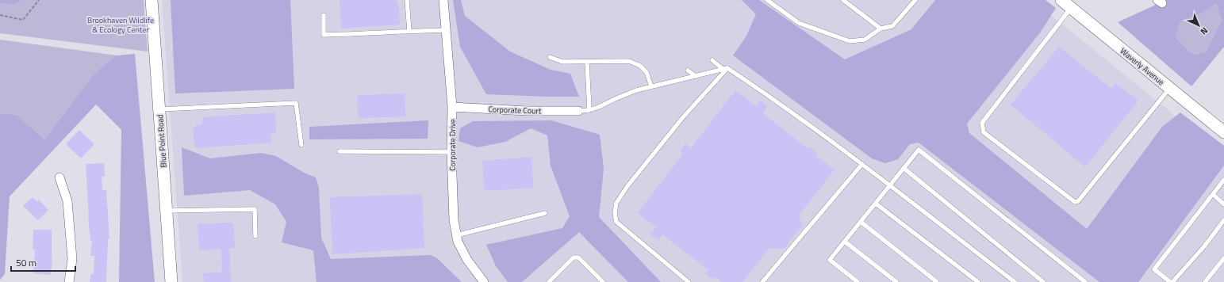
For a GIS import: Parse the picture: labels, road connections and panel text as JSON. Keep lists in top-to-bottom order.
{
  "streets": {
    "street": [
      "Waverly Avenue",
      "Corporate Court",
      "Blue Point Road",
      "Corporate Drive"
    ]
  },
  "crossings": [
    ["Corporate Court", "Corporate Drive"]
  ],
  "parks": ["Brookhaven Wildlife & Ecology Center"],
  "scale_bar": "50 m",
  "north": "bottom right"
}
